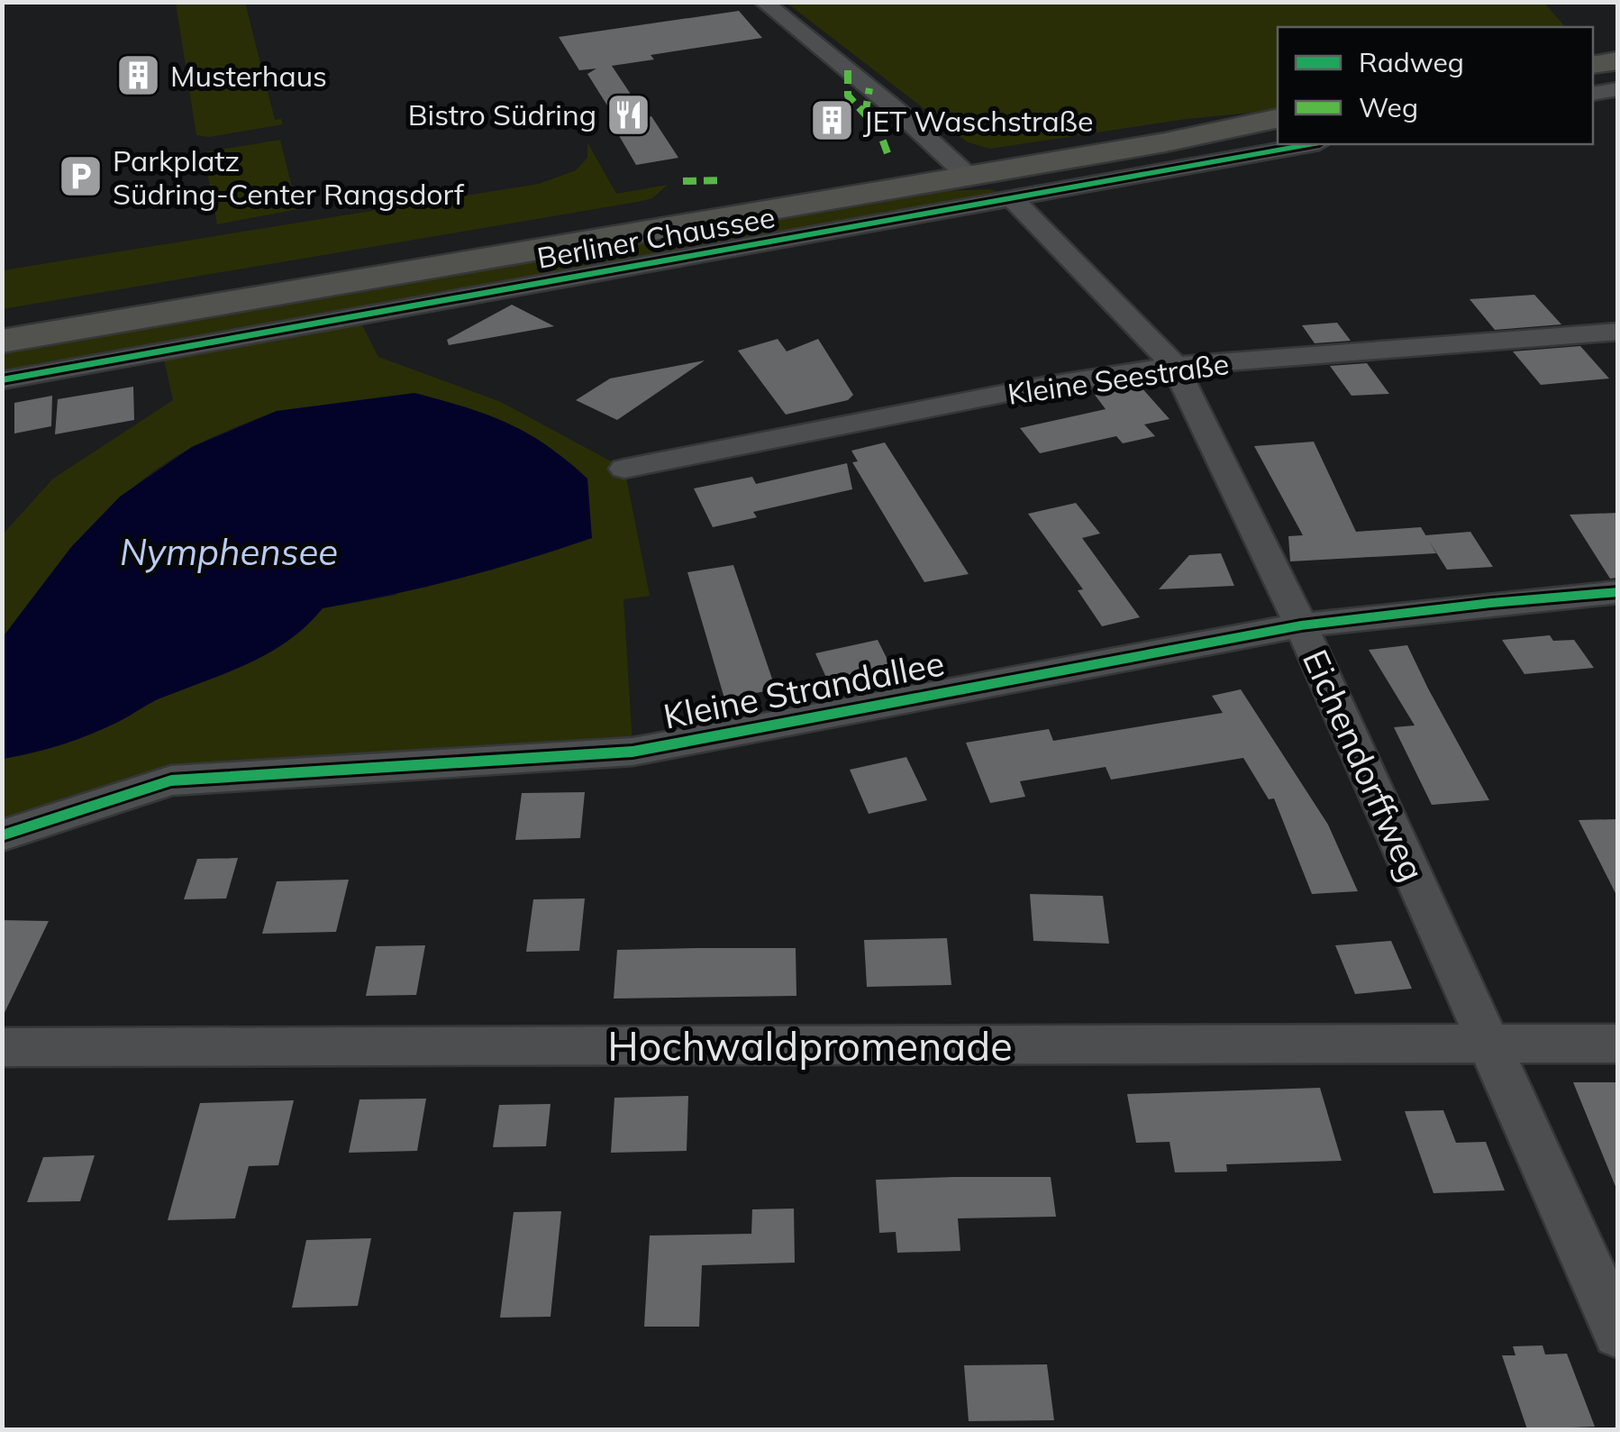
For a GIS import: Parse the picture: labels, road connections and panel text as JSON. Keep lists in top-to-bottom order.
{
  "streets": {
    "street": [
      "Berliner Chaussee",
      "Kleine Seestraße",
      "Kleine Strandallee",
      "Eichendorffweg",
      "Hochwaldpromenade"
    ]
  },
  "crossings": [
    ["Berliner Chaussee", "Eichendorffweg"],
    ["Kleine Seestraße", "Eichendorffweg"],
    ["Kleine Strandallee", "Eichendorffweg"],
    ["Eichendorffweg", "Hochwaldpromenade"]
  ],
  "water": ["Nymphensee"],
  "places": {
    "building": ["Musterhaus", "JET Waschstraße"],
    "restaurant": ["Bistro Südring"],
    "parking": ["Parkplatz Südring-Center Rangsdorf"]
  },
  "legend": ["Radweg", "Weg"]
}
